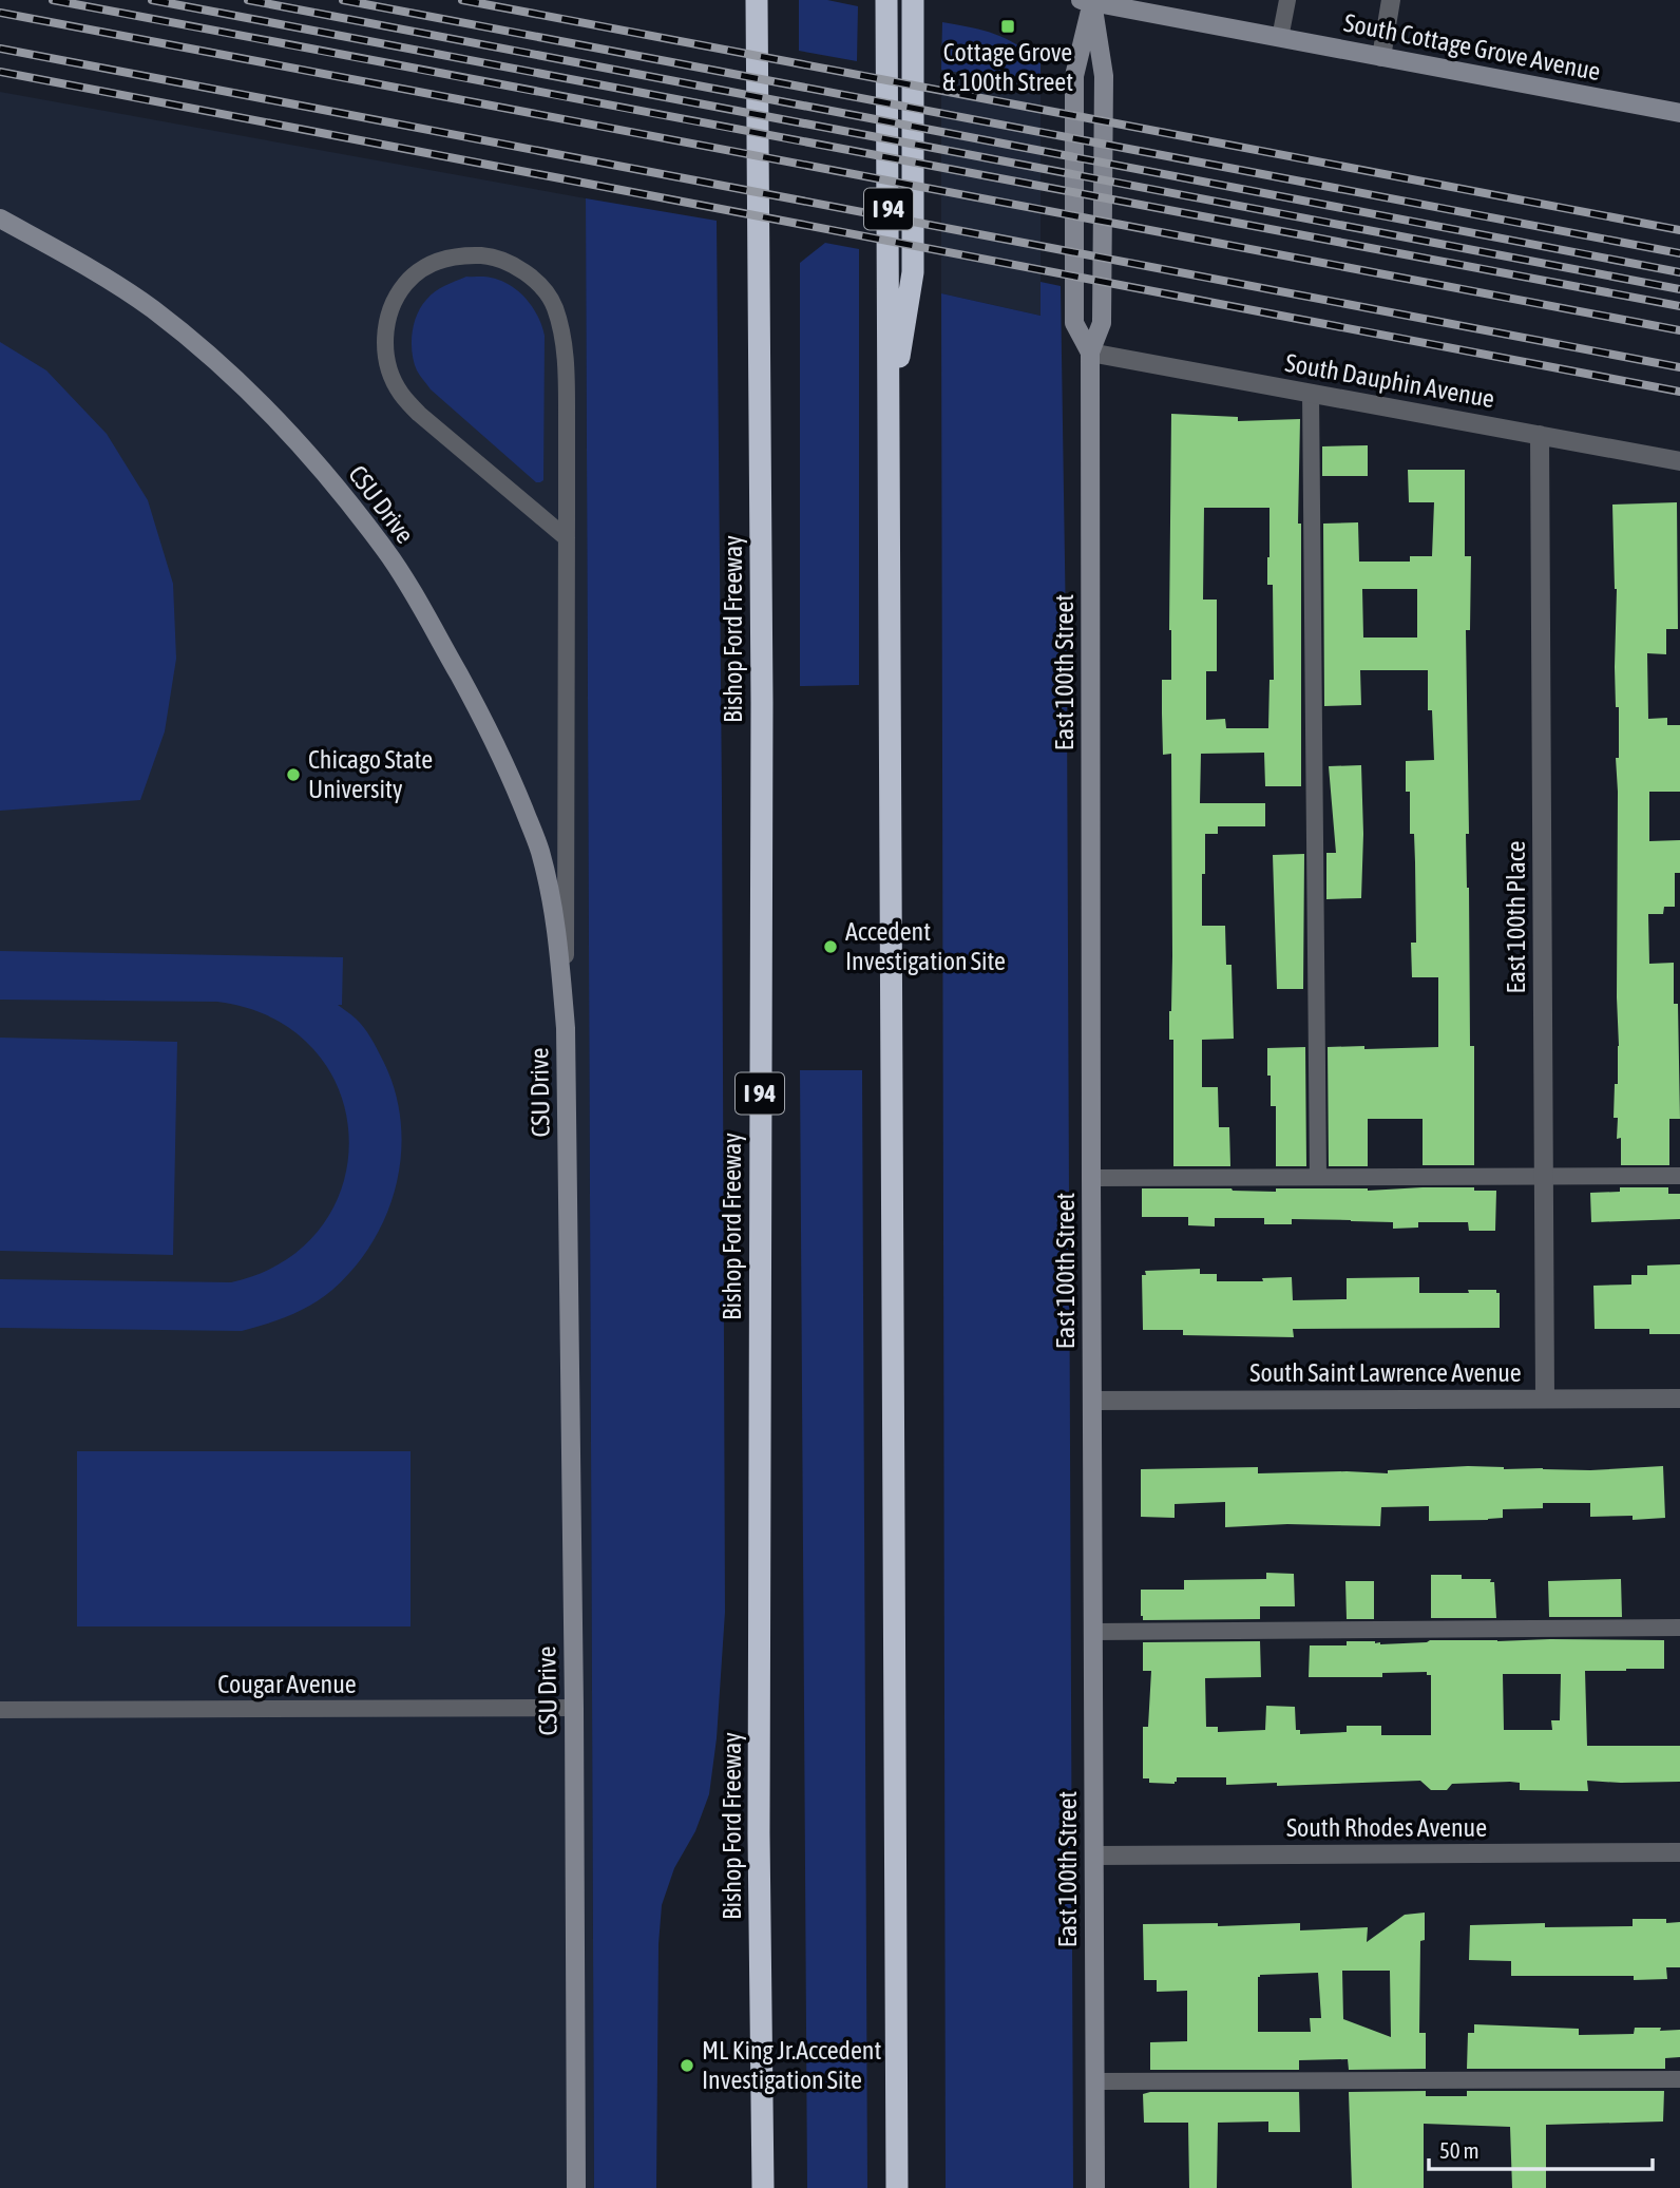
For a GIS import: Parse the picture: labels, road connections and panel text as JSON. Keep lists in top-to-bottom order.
{
  "streets": {
    "highway": ["I 94", "Bishop Ford Freeway"],
    "street": [
      "South Cottage Grove Avenue",
      "South Dauphin Avenue",
      "CSU Drive",
      "East 100th Street",
      "East 100th Place",
      "South Saint Lawrence Avenue",
      "South Rhodes Avenue"
    ],
    "lane": ["Cougar Avenue"]
  },
  "crossings": [
    ["South Cottage Grove Avenue", "East 100th Street"],
    ["South Dauphin Avenue", "East 100th Street"],
    ["South Dauphin Avenue", "East 100th Place"],
    ["CSU Drive", "Cougar Avenue"],
    ["East 100th Street", "South Saint Lawrence Avenue"],
    ["East 100th Street", "South Rhodes Avenue"],
    ["East 100th Place", "South Saint Lawrence Avenue"]
  ],
  "places": {
    "transit": ["Cottage Grove & 100th Street"],
    "other": ["Chicago State University", "Accedent Investigation Site", "ML King Jr.Accedent Investigation Site"]
  },
  "scale_bar": "50 m"
}
